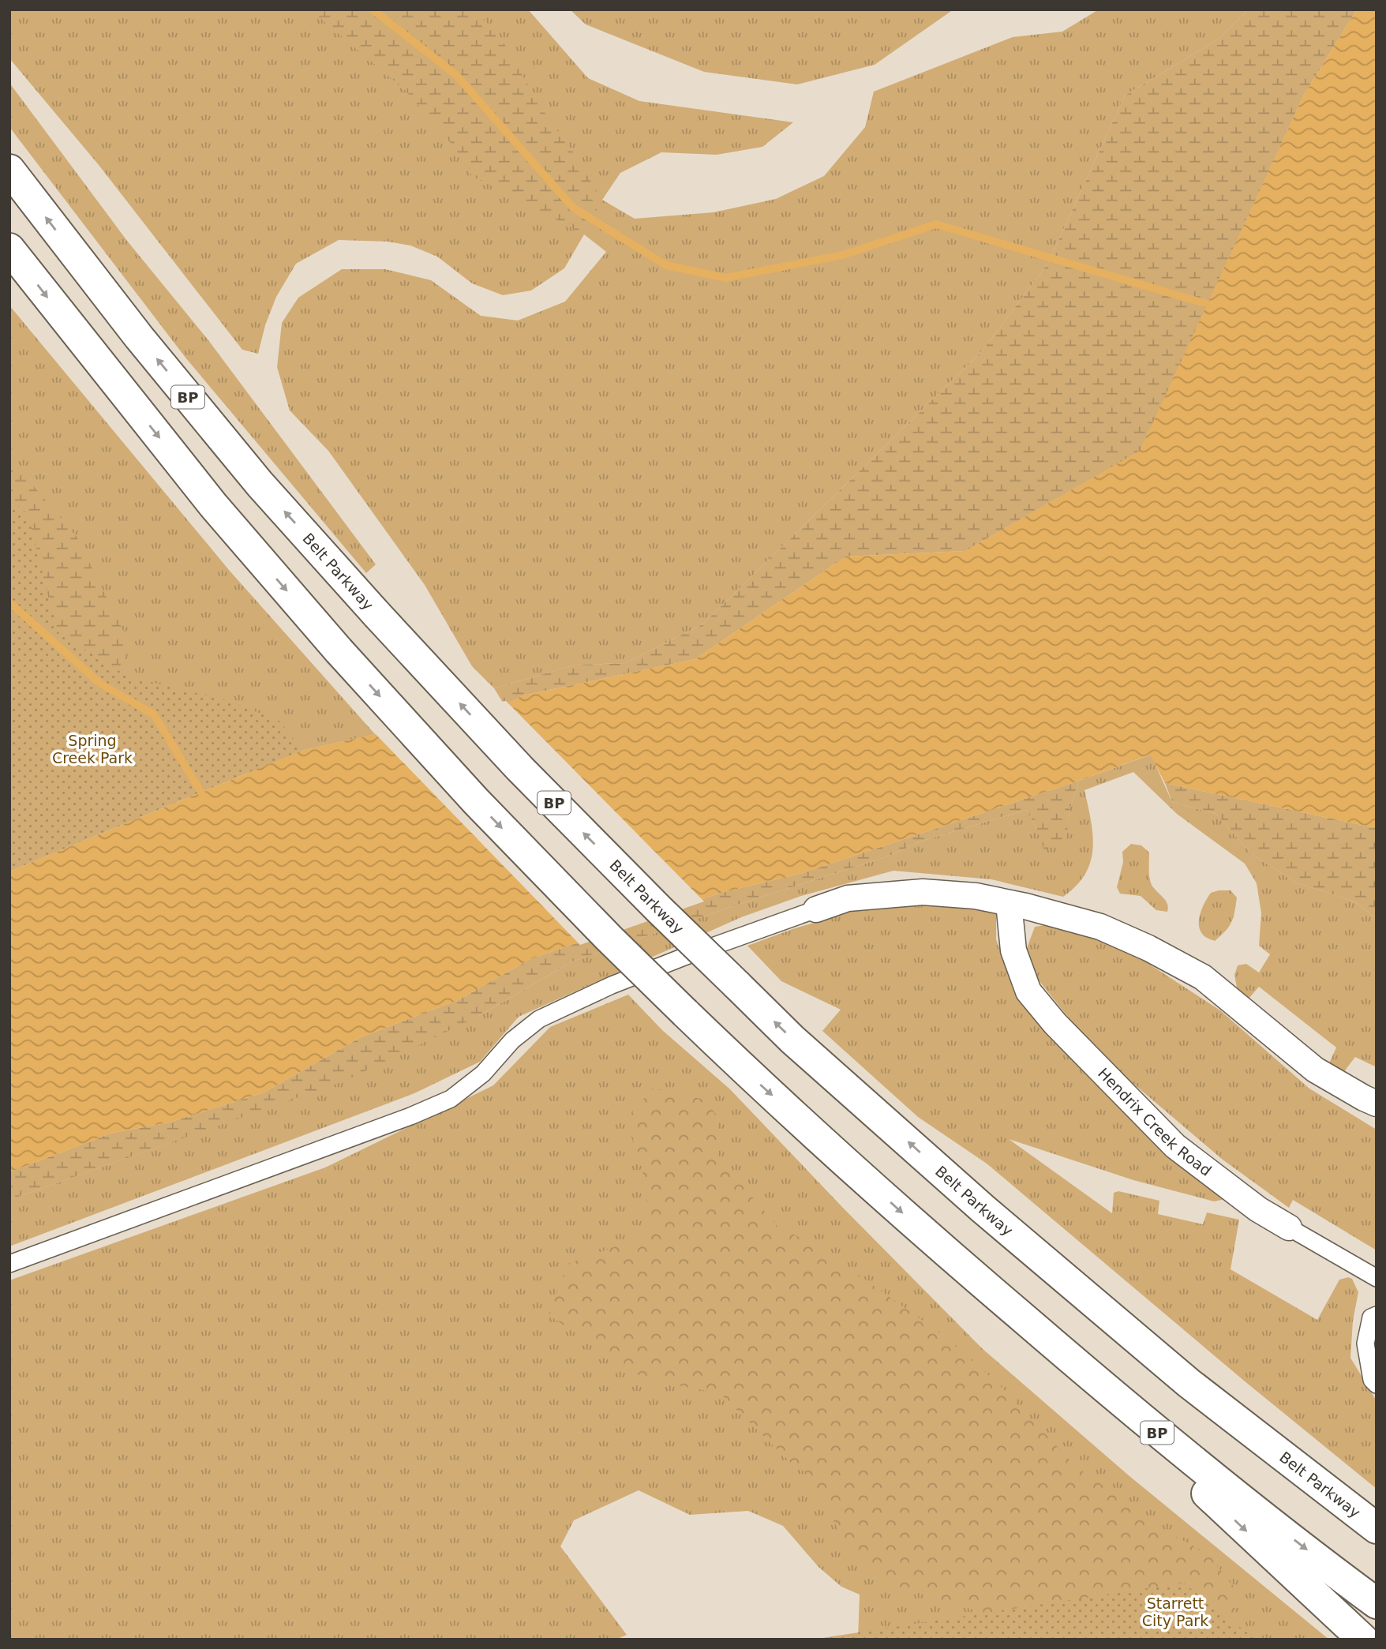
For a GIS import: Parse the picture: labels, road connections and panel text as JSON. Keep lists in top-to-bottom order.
{
  "streets": {
    "highway": ["BP", "Belt Parkway"],
    "street": ["Hendrix Creek Road"]
  },
  "parks": ["Spring Creek Park", "Starrett City Park"]
}
